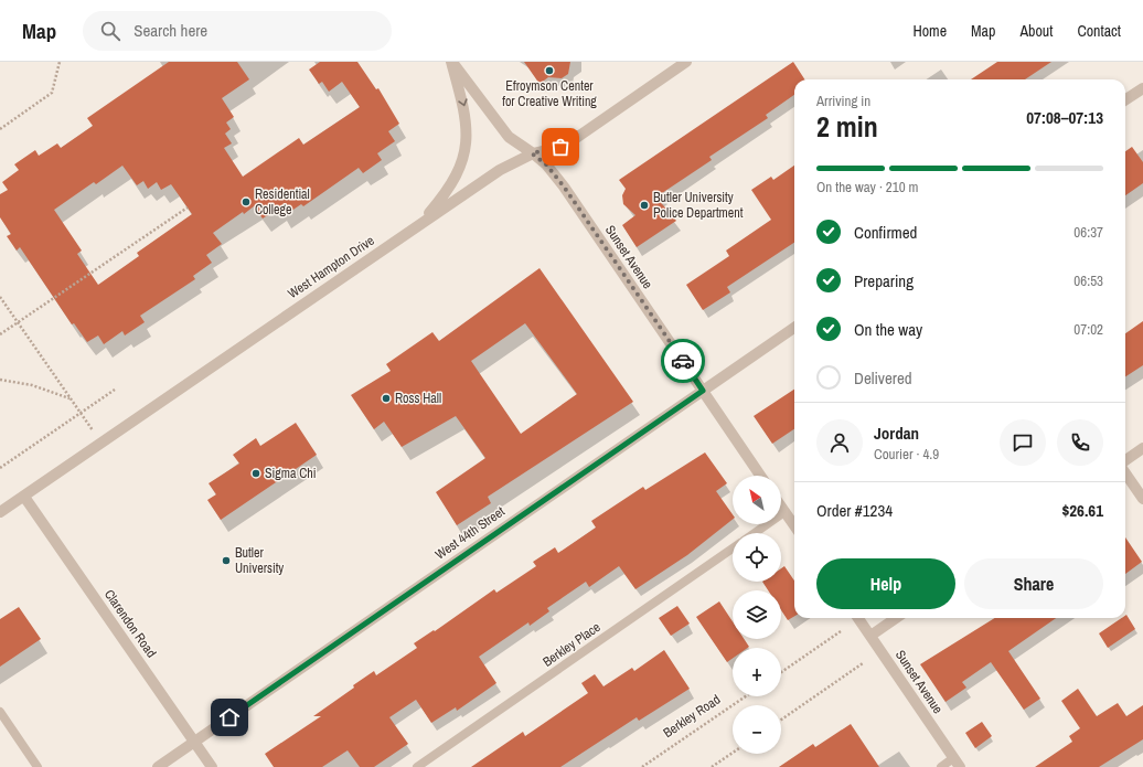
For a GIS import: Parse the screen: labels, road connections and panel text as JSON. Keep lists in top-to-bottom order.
{
  "streets": {
    "street": [
      "Sunset Avenue",
      "West Hampton Drive",
      "West 44th Street",
      "Clarendon Road"
    ],
    "lane": ["Berkley Place"],
    "path": ["Berkley Road"]
  },
  "crossings": [
    ["Sunset Avenue", "West Hampton Drive"],
    ["Sunset Avenue", "West 44th Street"],
    ["West Hampton Drive", "Clarendon Road"],
    ["West 44th Street", "Clarendon Road"]
  ],
  "places": [
    "Efroymson Center for Creative Writing",
    "Residential College",
    "Butler University Police Department",
    "Ross Hall",
    "Sigma Chi",
    "Butler University"
  ],
  "north": "top left",
  "page": {
    "header": "Map",
    "search": "Search here",
    "nav": [
      "Home",
      "Map",
      "About",
      "Contact"
    ],
    "heading": ["2 min", "Arriving in", "07:08–07:13"],
    "panel": [
      "Jordan",
      "Courier · 4.9",
      "Order #1234",
      "$26.61"
    ],
    "bar": "On the way · 210 m",
    "list": [
      ["Confirmed", "06:37"],
      ["Preparing", "06:53"],
      ["On the way", "07:02"],
      "Delivered"
    ],
    "map_buttons": ["+", "−"],
    "buttons": ["Help", "Share"]
  }
}
